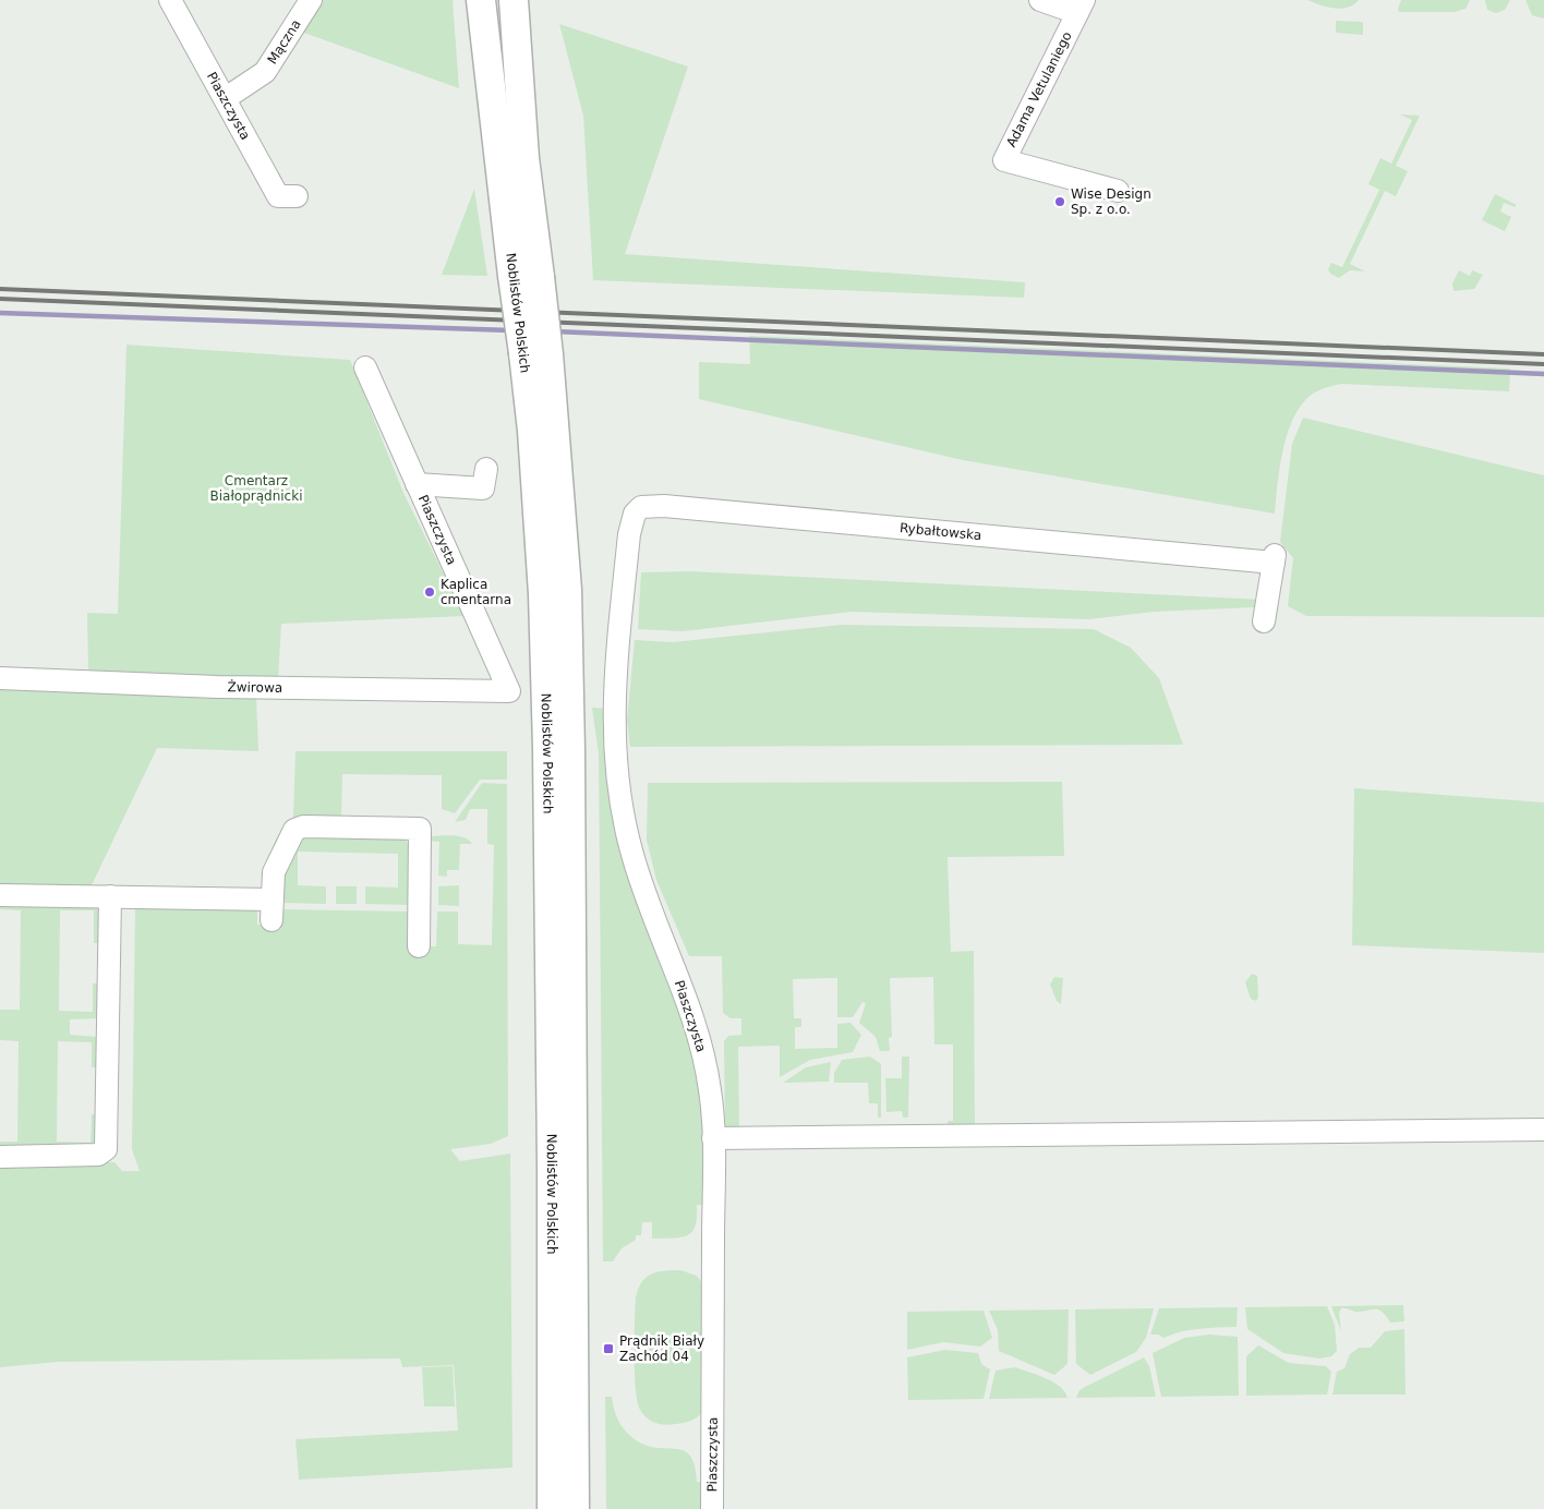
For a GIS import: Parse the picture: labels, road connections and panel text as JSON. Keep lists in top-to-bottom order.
{
  "streets": {
    "main road": ["Noblistów Polskich"],
    "street": [
      "Mączna",
      "Adama Vetulaniego",
      "Piaszczysta",
      "Rybałtowska",
      "Żwirowa"
    ]
  },
  "crossings": [
    ["Mączna", "Piaszczysta"],
    ["Piaszczysta", "Rybałtowska"],
    ["Piaszczysta", "Żwirowa"]
  ],
  "parks": ["Cmentarz Białoprądnicki"],
  "places": {
    "other": ["Wise Design Sp. z o.o.", "Kaplica cmentarna"],
    "transit": ["Prądnik Biały Zachód 04"]
  }
}
